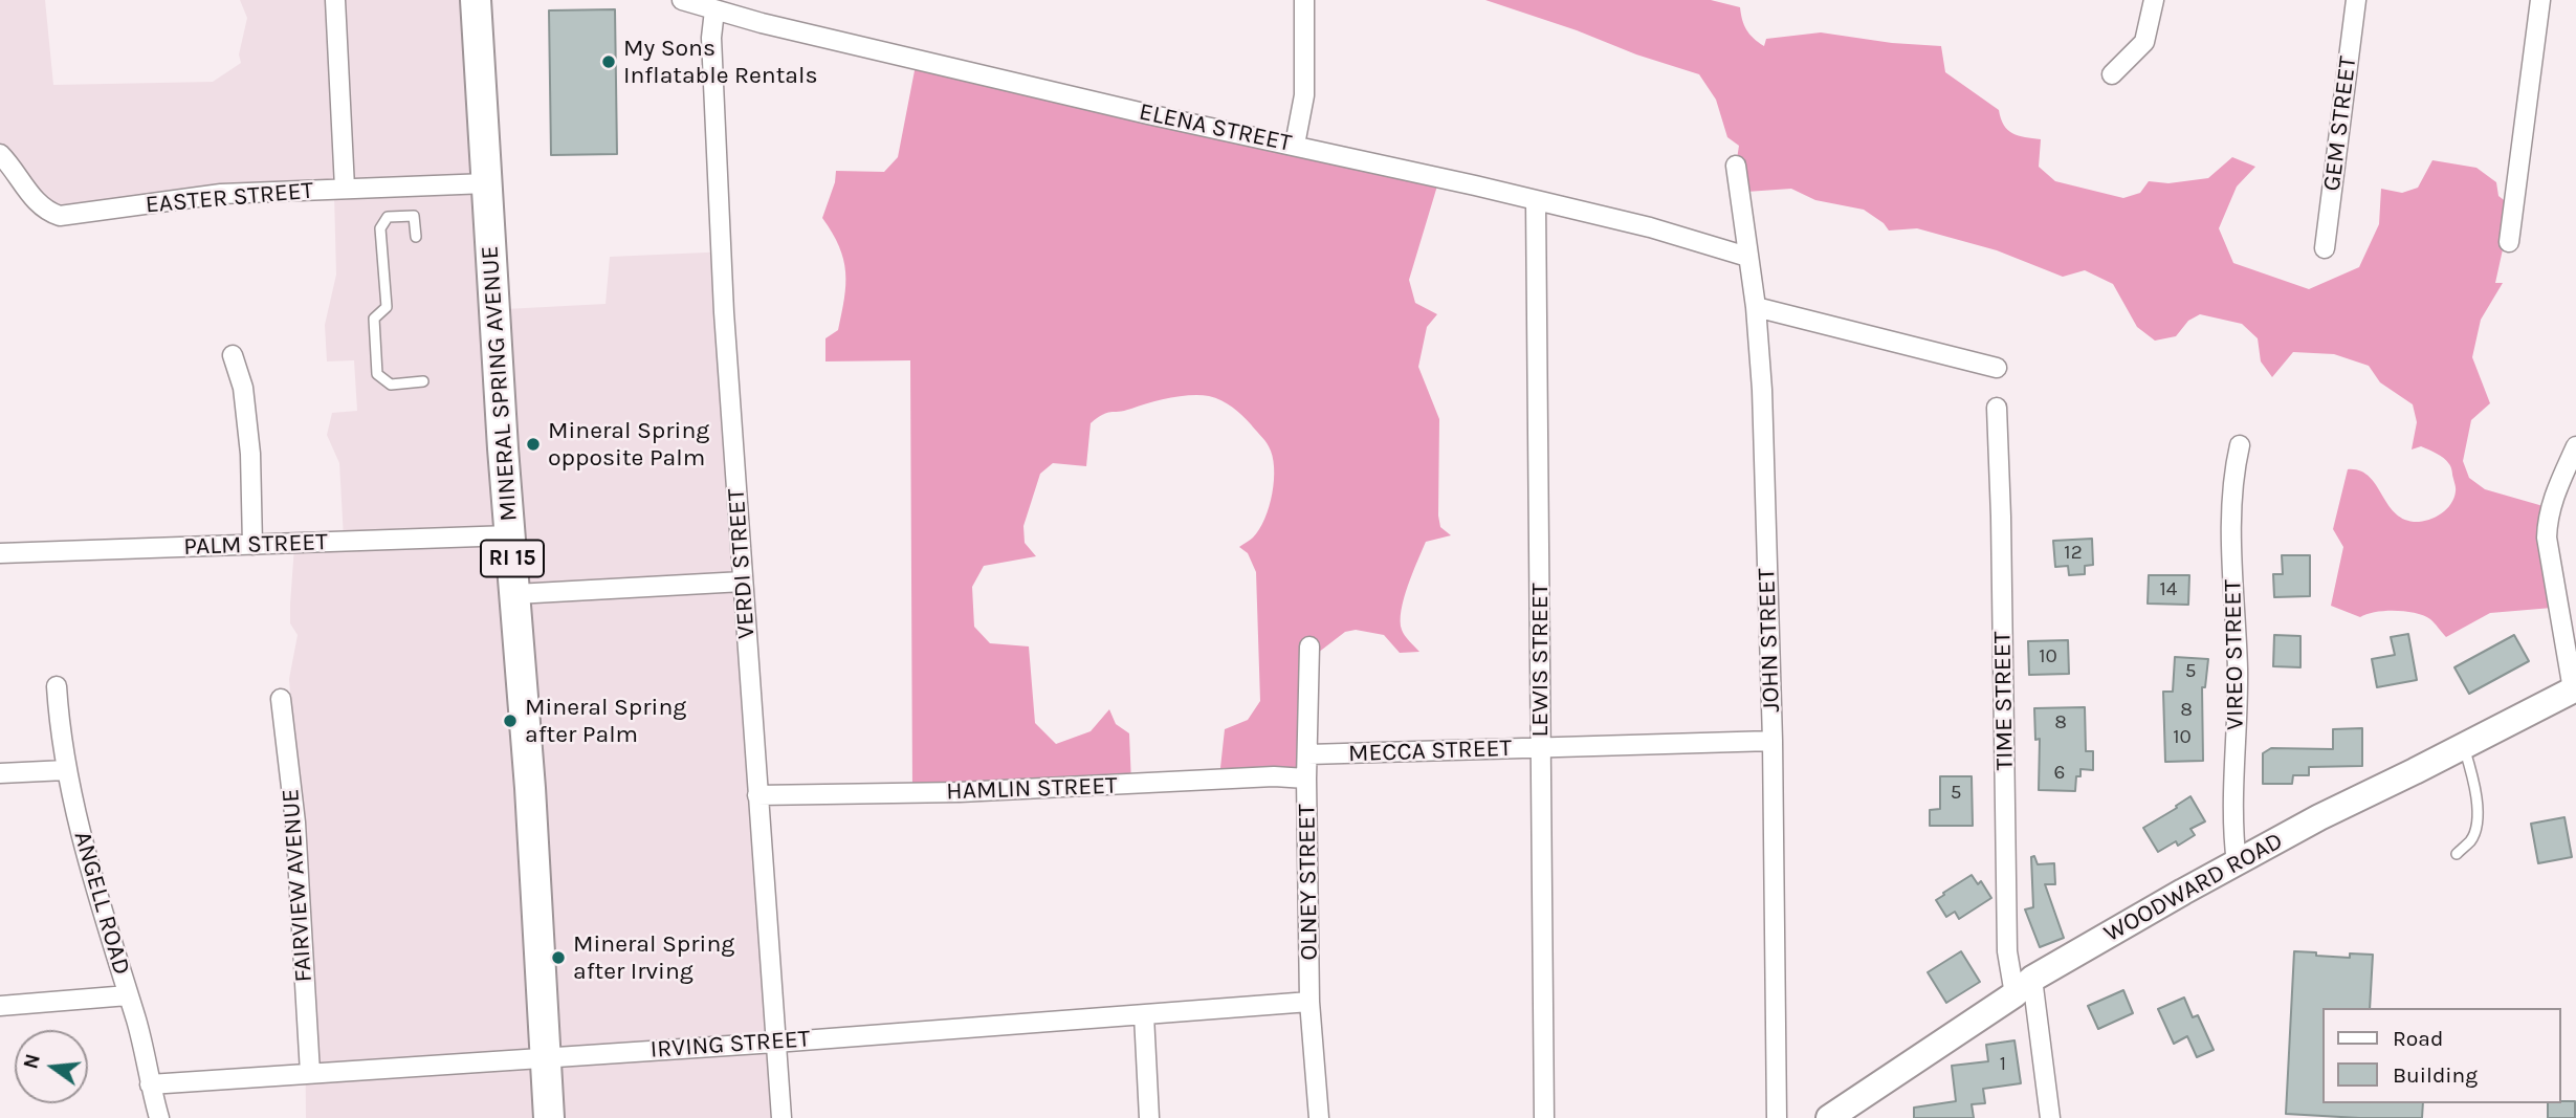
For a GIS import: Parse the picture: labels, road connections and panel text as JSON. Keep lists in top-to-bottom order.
{
  "streets": {
    "main road": ["MINERAL SPRING AVENUE", "RI 15"],
    "street": [
      "GEM STREET",
      "ELENA STREET",
      "EASTER STREET",
      "PALM STREET",
      "VERDI STREET",
      "JOHN STREET",
      "VIREO STREET",
      "LEWIS STREET",
      "TIME STREET",
      "MECCA STREET",
      "HAMLIN STREET",
      "OLNEY STREET",
      "FAIRVIEW AVENUE",
      "WOODWARD ROAD",
      "ANGELL ROAD",
      "IRVING STREET"
    ]
  },
  "crossings": [
    ["ELENA STREET", "VERDI STREET"],
    ["ELENA STREET", "JOHN STREET"],
    ["ELENA STREET", "LEWIS STREET"],
    ["EASTER STREET", "MINERAL SPRING AVENUE"],
    ["MINERAL SPRING AVENUE", "PALM STREET"],
    ["MINERAL SPRING AVENUE", "IRVING STREET"],
    ["VERDI STREET", "HAMLIN STREET"],
    ["VERDI STREET", "IRVING STREET"],
    ["JOHN STREET", "MECCA STREET"],
    ["VIREO STREET", "WOODWARD ROAD"],
    ["LEWIS STREET", "MECCA STREET"],
    ["TIME STREET", "WOODWARD ROAD"],
    ["MECCA STREET", "OLNEY STREET"],
    ["HAMLIN STREET", "OLNEY STREET"],
    ["OLNEY STREET", "IRVING STREET"],
    ["FAIRVIEW AVENUE", "IRVING STREET"],
    ["ANGELL ROAD", "IRVING STREET"]
  ],
  "places": [
    "My Sons Inflatable Rentals",
    "Mineral Spring opposite Palm",
    "Mineral Spring after Palm",
    "Mineral Spring after Irving"
  ],
  "house_numbers": [
    "12",
    "14",
    "10",
    "5",
    "8",
    "8",
    "10",
    "6",
    "5",
    "1"
  ],
  "legend": ["Road", "Building"],
  "north": "left"
}
